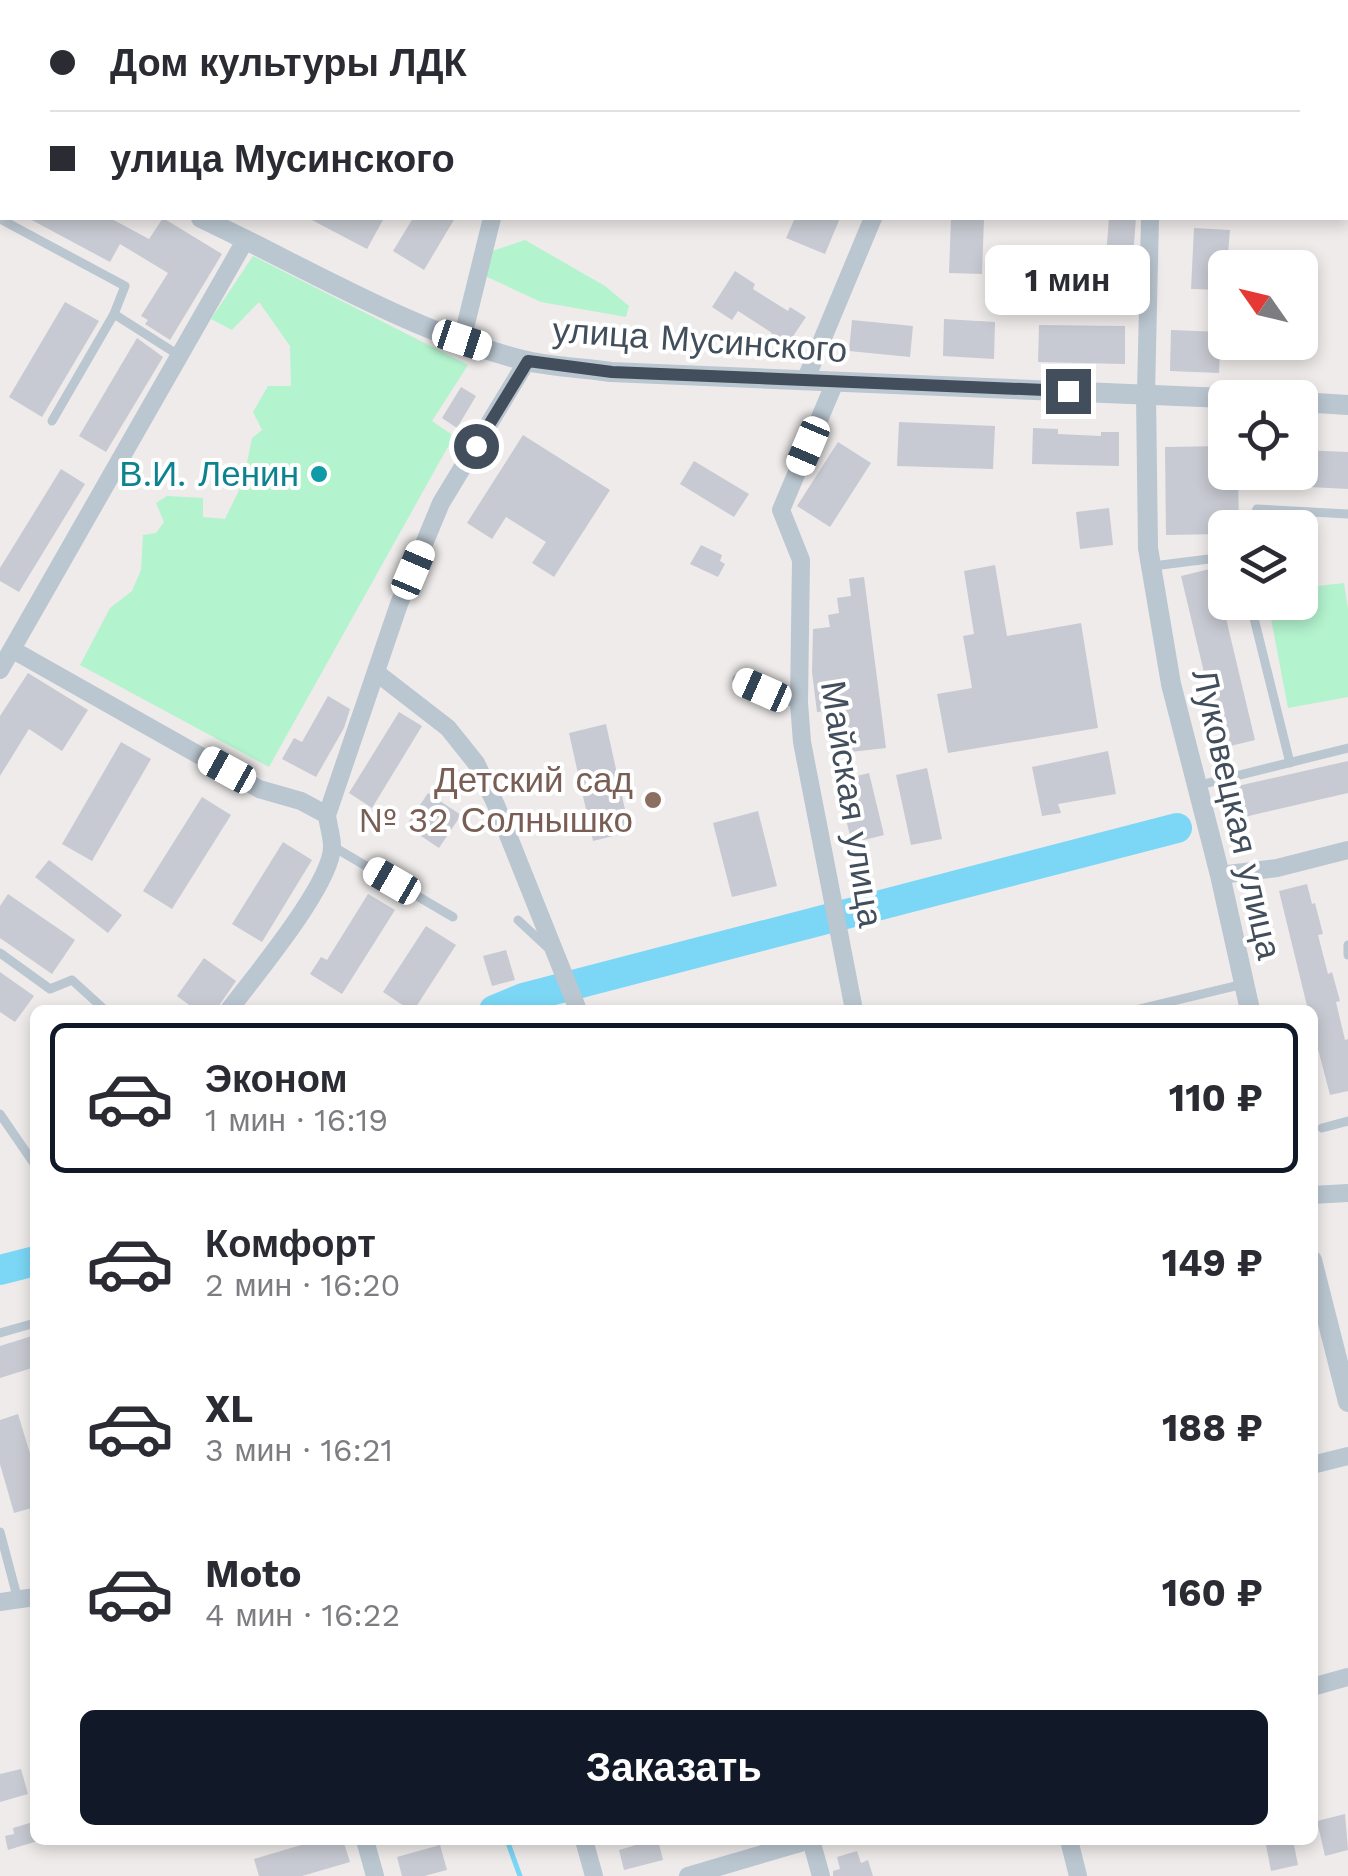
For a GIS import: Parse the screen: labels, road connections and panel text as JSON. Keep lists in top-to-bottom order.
{
  "streets": {
    "street": ["улица Мусинского", "Майская улица", "Луковецкая улица"]
  },
  "crossings": [
    ["улица Мусинского", "Майская улица"],
    ["улица Мусинского", "Луковецкая улица"]
  ],
  "places": ["В.И. Ленин", "Детский сад № 32 Солнышко"],
  "north": "top left",
  "page": {
    "banner": ["Дом культуры ЛДК", "улица Мусинского"],
    "bubble": "1 мин",
    "list": [
      {
        "name": "Эконом",
        "note": "1 мин · 16:19",
        "value": "110 ₽"
      },
      {
        "name": "Комфорт",
        "note": "2 мин · 16:20",
        "value": "149 ₽"
      },
      {
        "name": "XL",
        "note": "3 мин · 16:21",
        "value": "188 ₽"
      },
      {
        "name": "Moto",
        "note": "4 мин · 16:22",
        "value": "160 ₽"
      }
    ],
    "buttons": "Заказать"
  }
}
